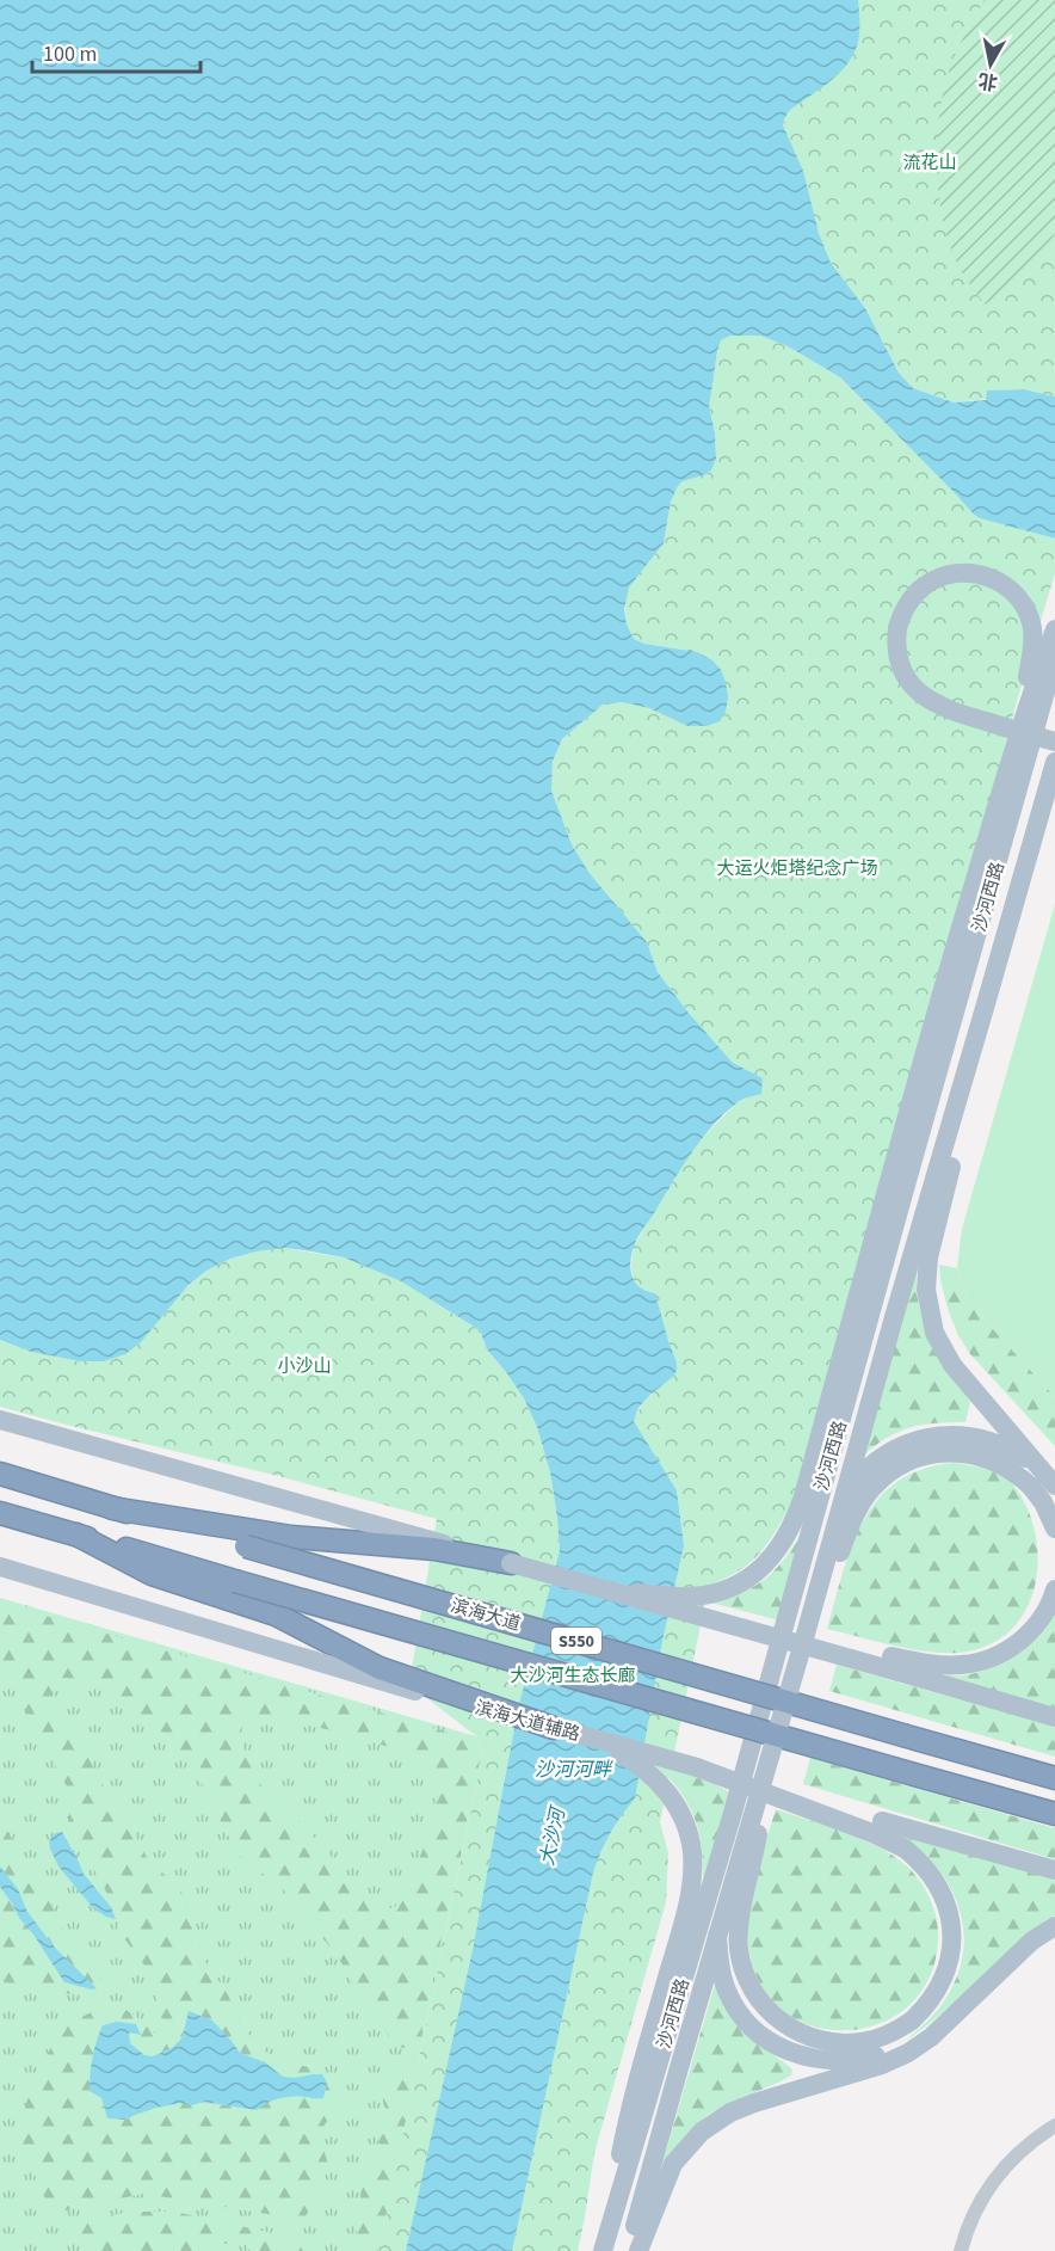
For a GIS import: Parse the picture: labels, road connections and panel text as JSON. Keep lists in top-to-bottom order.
{
  "streets": {
    "highway": ["滨海大道", "S550"],
    "main road": ["沙河西路", "滨海大道辅路"]
  },
  "water": ["沙河河畔", "大沙河"],
  "parks": [
    "流花山",
    "大运火炬塔纪念广场",
    "小沙山",
    "大沙河生态长廊"
  ],
  "scale_bar": "100 m",
  "north": "bottom"
}
